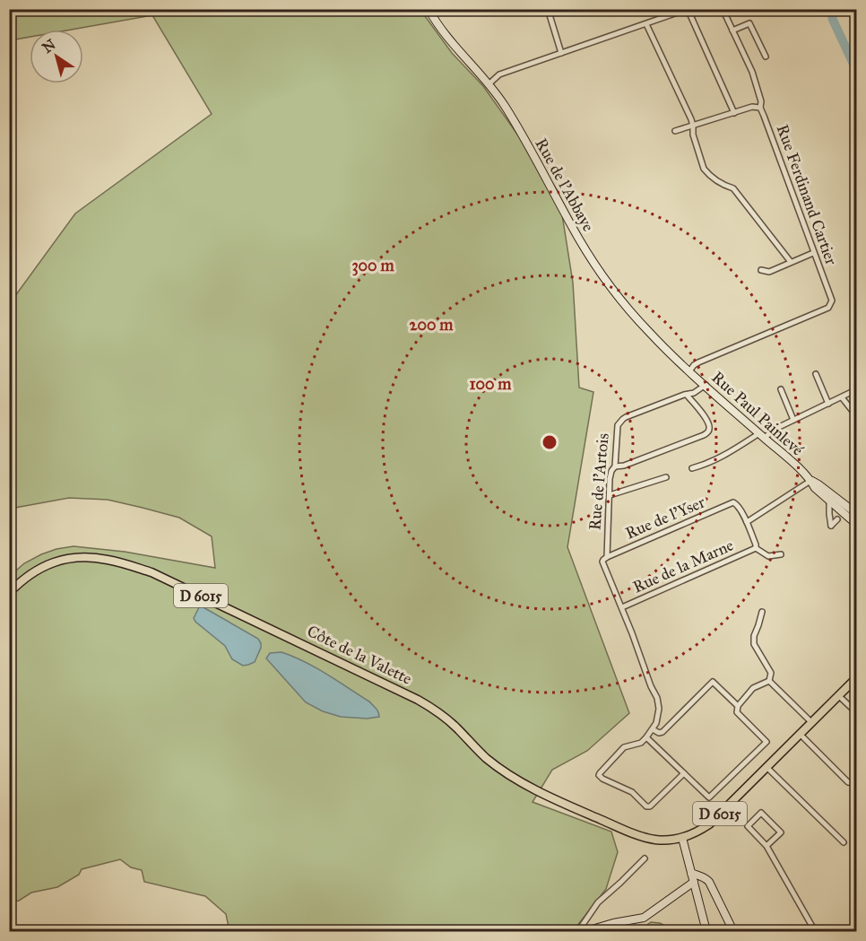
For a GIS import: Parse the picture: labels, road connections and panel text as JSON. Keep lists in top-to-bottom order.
{
  "streets": {
    "main road": ["D 6015", "Côte de la Valette"],
    "street": [
      "Rue de l'Abbaye",
      "Rue Ferdinand Cartier",
      "Rue Paul Painlevé",
      "Rue de l'Artois",
      "Rue de l'Yser",
      "Rue de la Marne"
    ]
  },
  "crossings": [
    ["Rue de l'Abbaye", "Rue Ferdinand Cartier"],
    ["Rue de l'Abbaye", "Rue Paul Painlevé"],
    ["Rue Ferdinand Cartier", "Rue Paul Painlevé"],
    ["Rue de l'Artois", "Rue de l'Yser"],
    ["Rue de l'Artois", "Rue de la Marne"],
    ["D 6015", "Côte de la Valette"]
  ],
  "north": "top left",
  "rings": ["300 m", "200 m", "100 m"]
}
